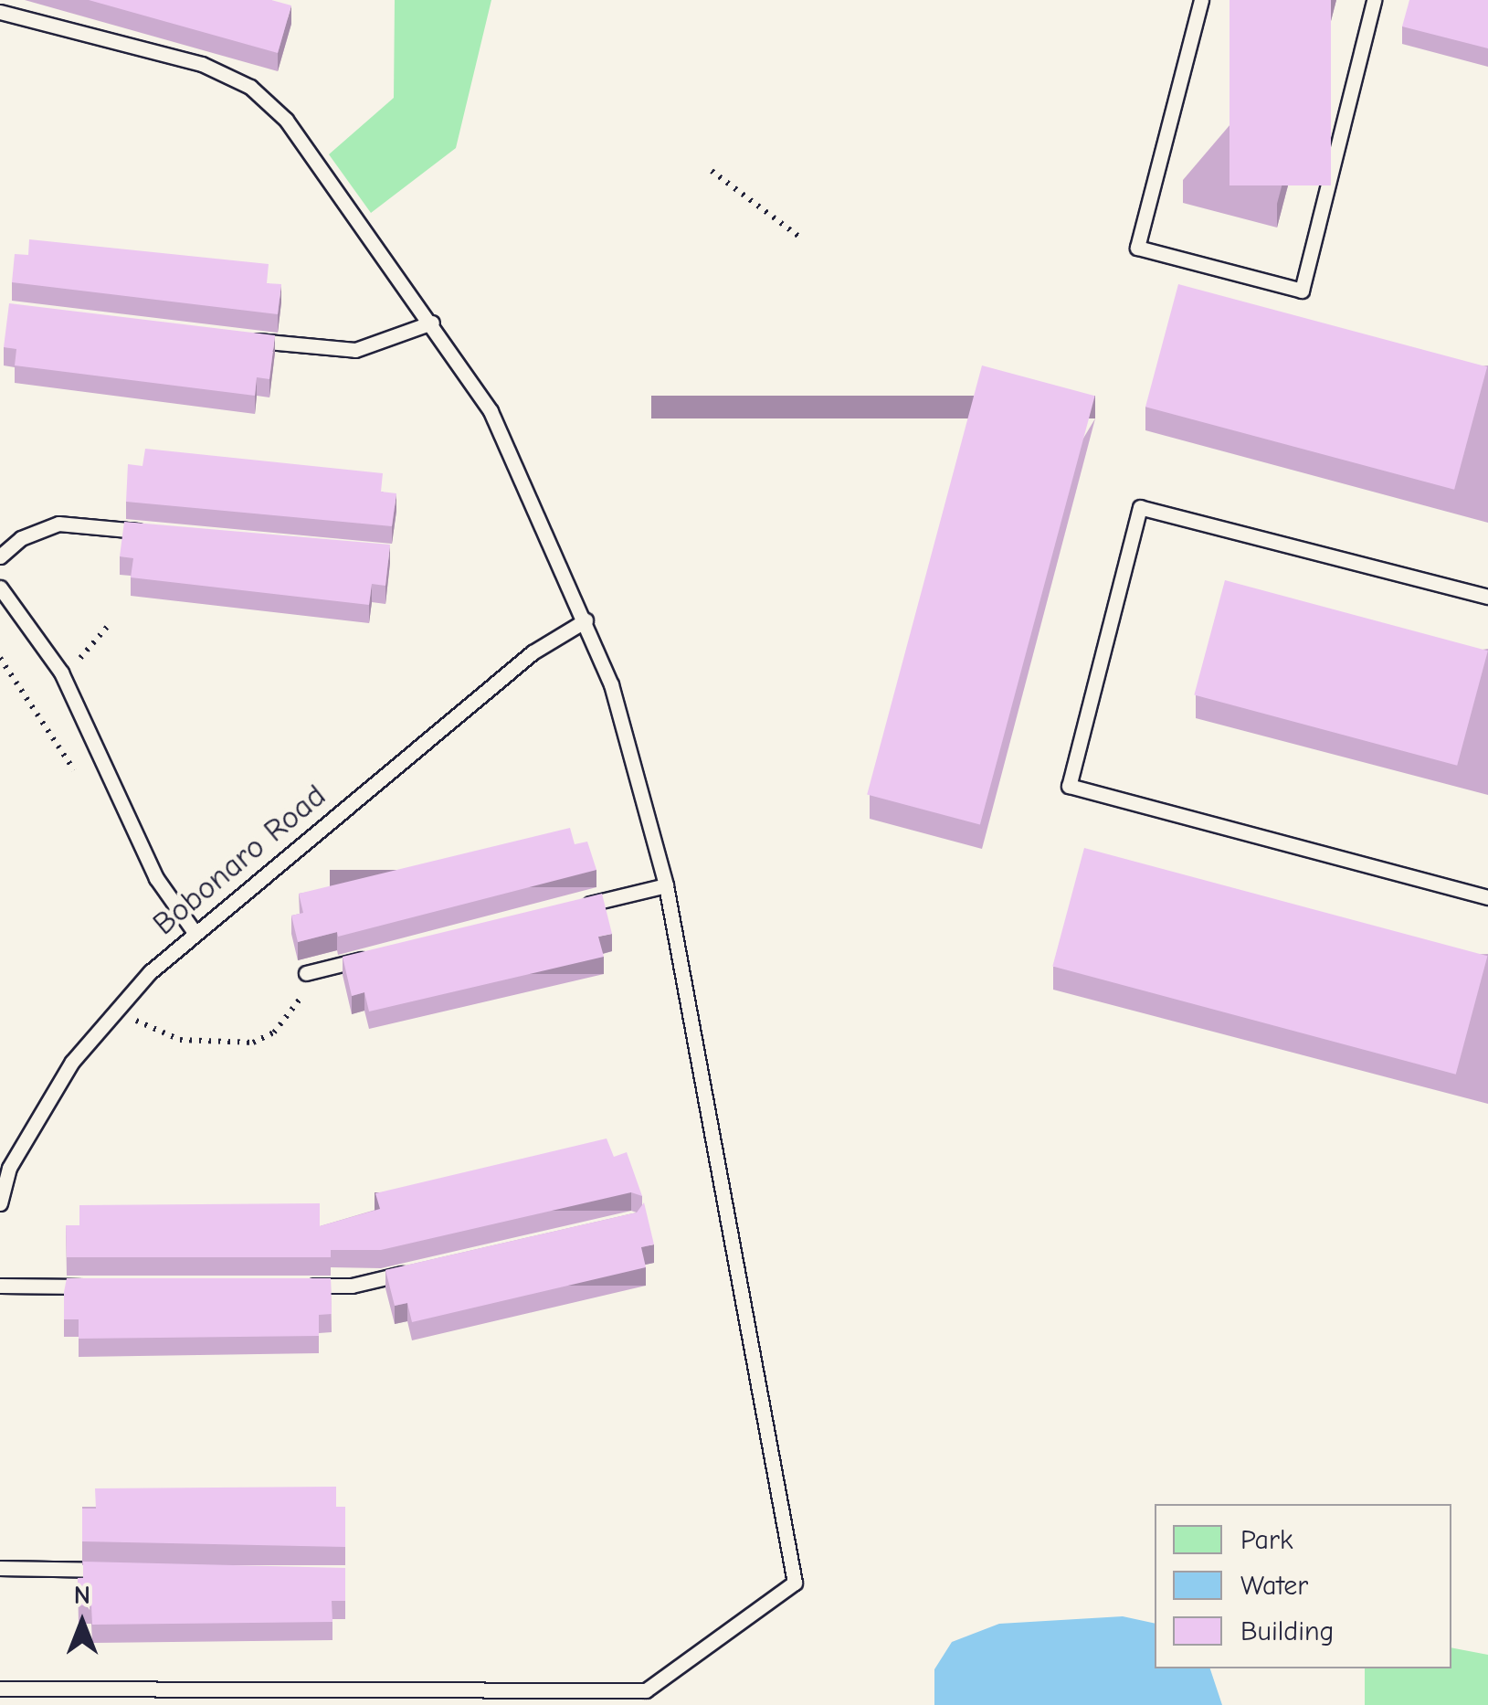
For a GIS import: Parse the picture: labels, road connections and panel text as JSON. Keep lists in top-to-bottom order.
{
  "streets": {
    "lane": ["Bobonaro Road"]
  },
  "legend": ["Park", "Water", "Building"],
  "north": "top"
}
